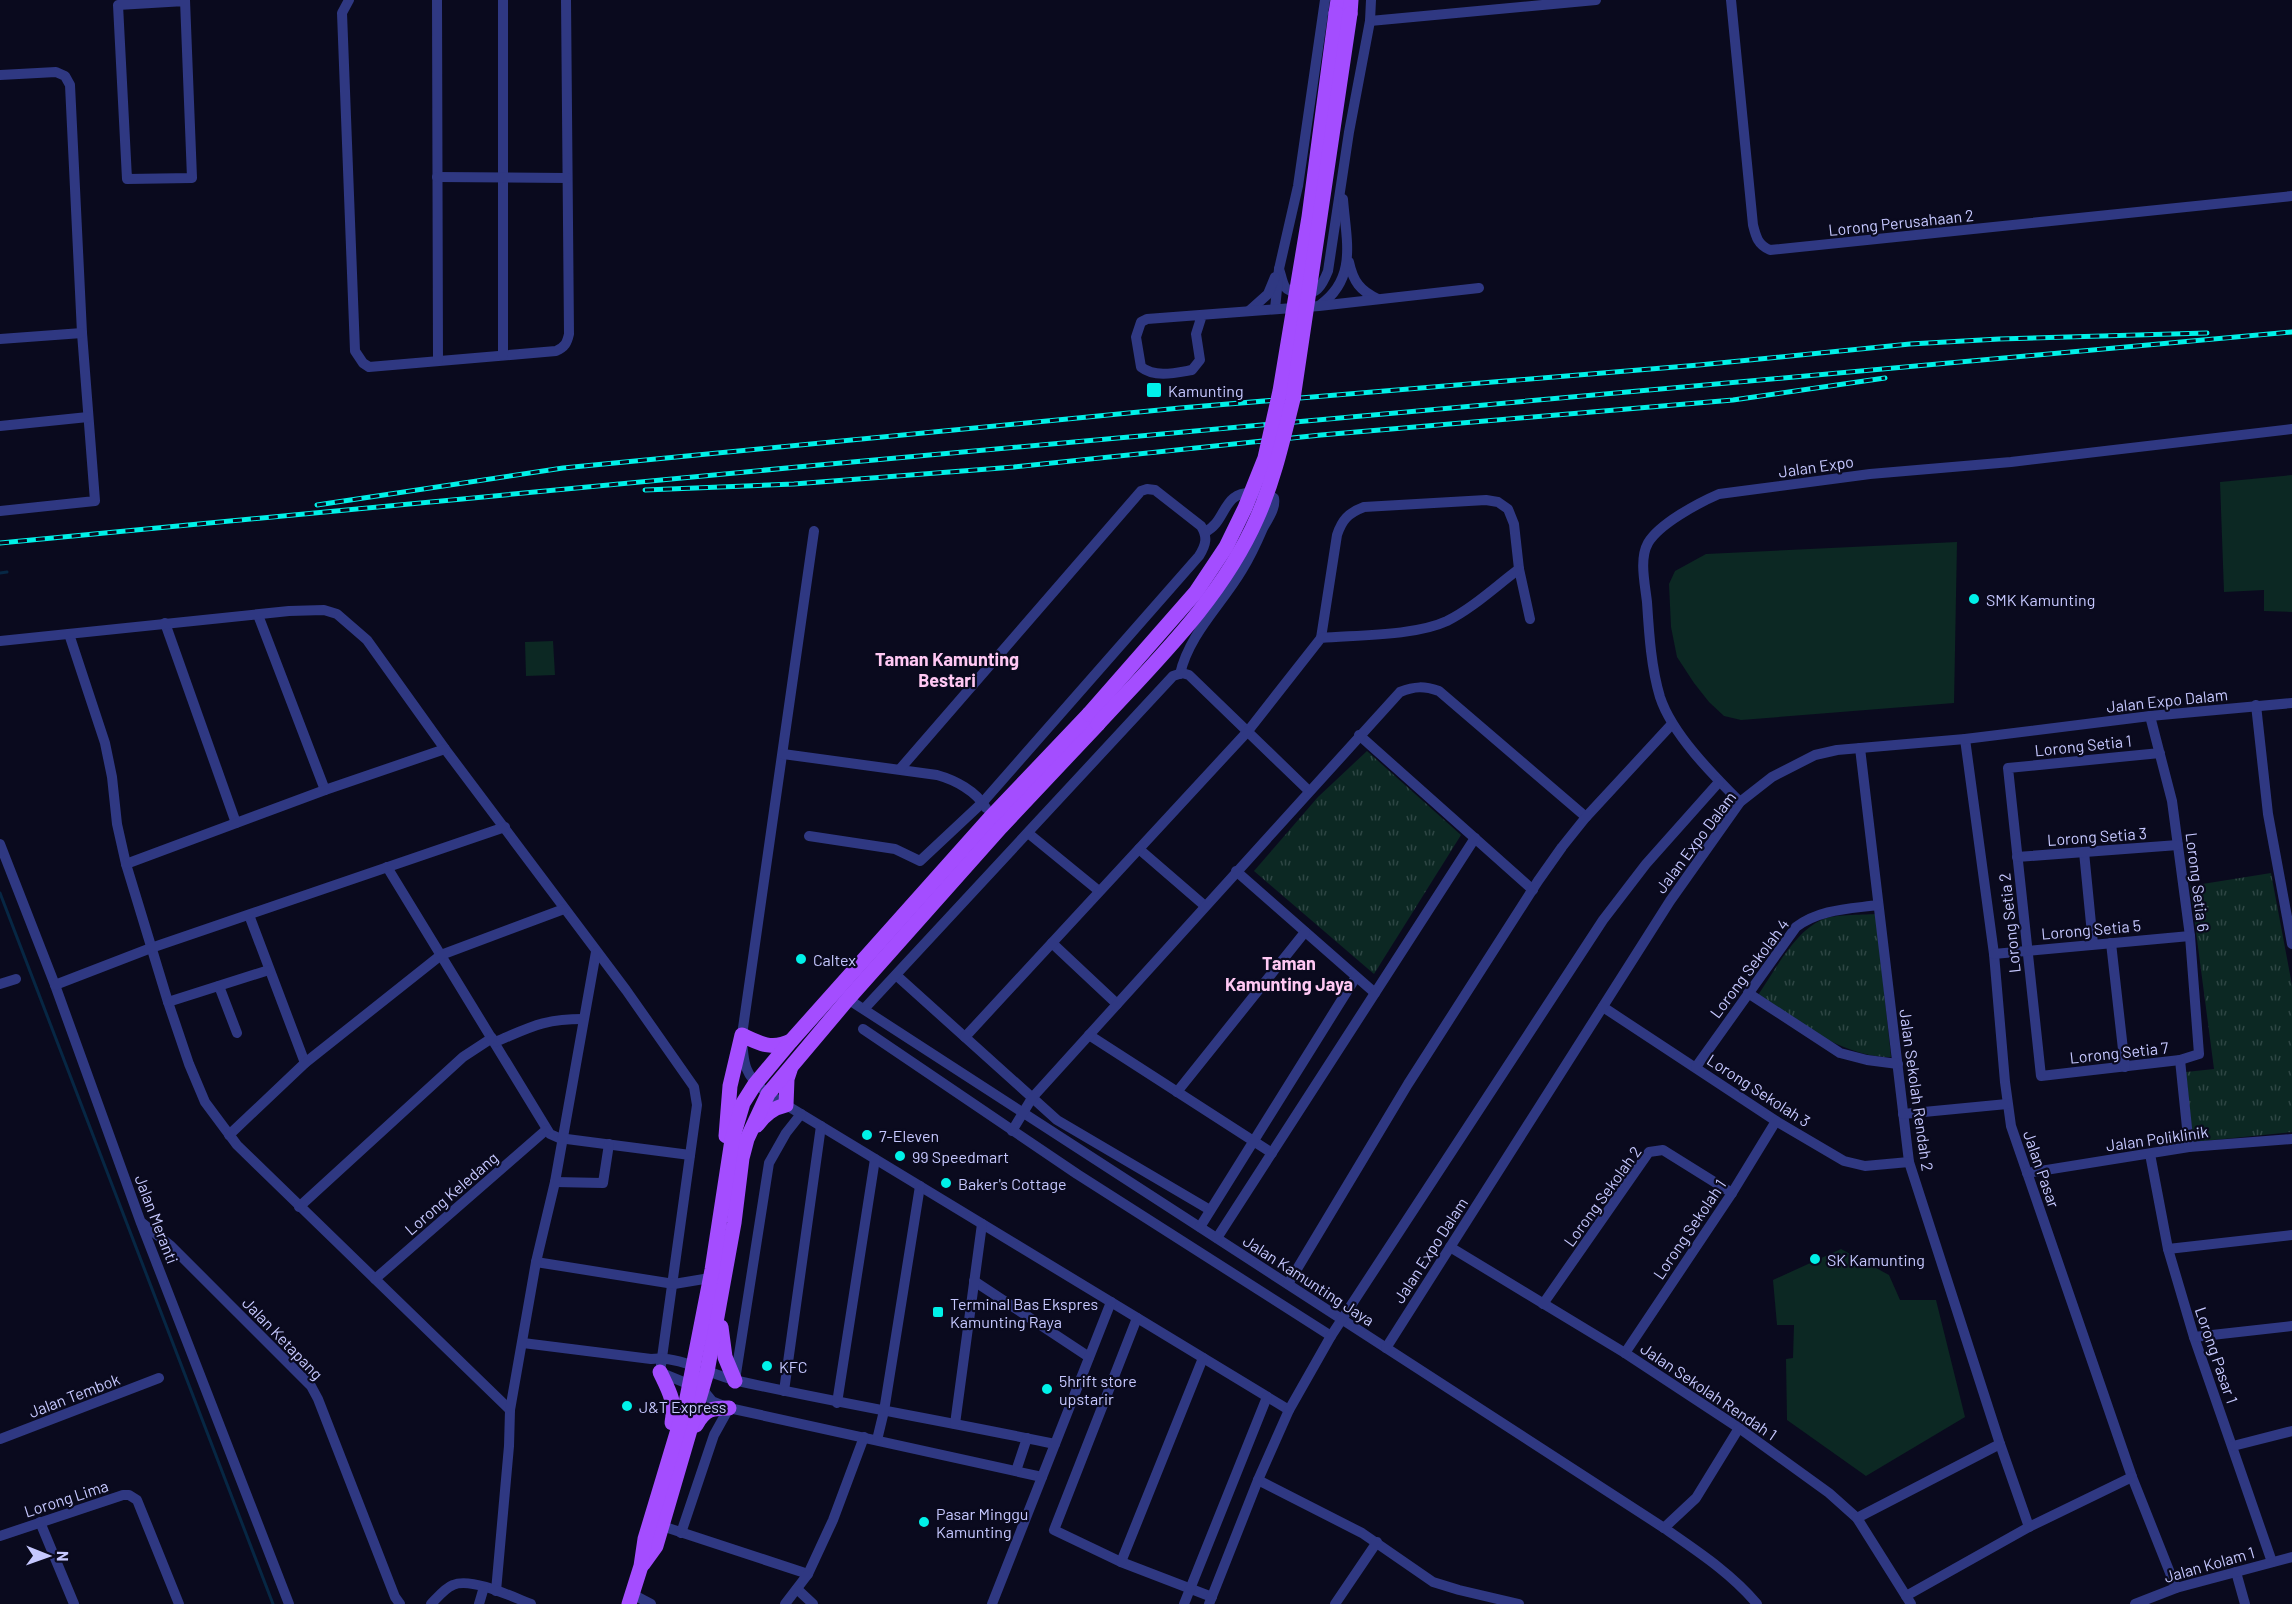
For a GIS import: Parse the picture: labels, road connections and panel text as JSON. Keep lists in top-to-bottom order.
{
  "streets": {
    "street": [
      "Lorong Perusahaan 2",
      "Jalan Expo",
      "Jalan Expo Dalam",
      "Lorong Setia 1",
      "Lorong Setia 3",
      "Lorong Setia 6",
      "Lorong Setia 2",
      "Lorong Setia 5",
      "Lorong Sekolah 4",
      "Lorong Setia 7",
      "Lorong Sekolah 3",
      "Jalan Sekolah Rendah 2",
      "Jalan Poliklinik",
      "Jalan Pasar",
      "Lorong Keledang",
      "Lorong Sekolah 2",
      "Jalan Meranti",
      "Lorong Sekolah 1",
      "Jalan Kamunting Jaya",
      "Jalan Ketapang",
      "Lorong Pasar 1",
      "Jalan Sekolah Rendah 1",
      "Jalan Tembok",
      "Lorong Lima",
      "Jalan Kolam 1"
    ]
  },
  "crossings": [
    ["Jalan Expo", "Jalan Expo Dalam"],
    ["Jalan Expo Dalam", "Lorong Setia 6"],
    ["Jalan Expo Dalam", "Lorong Sekolah 3"],
    ["Jalan Expo Dalam", "Jalan Sekolah Rendah 2"],
    ["Jalan Expo Dalam", "Jalan Pasar"],
    ["Jalan Expo Dalam", "Jalan Kamunting Jaya"],
    ["Jalan Expo Dalam", "Jalan Sekolah Rendah 1"],
    ["Lorong Setia 1", "Lorong Setia 6"],
    ["Lorong Setia 1", "Lorong Setia 2"],
    ["Lorong Setia 3", "Lorong Setia 6"],
    ["Lorong Setia 3", "Lorong Setia 2"],
    ["Lorong Setia 6", "Lorong Setia 5"],
    ["Lorong Setia 6", "Lorong Setia 7"],
    ["Lorong Setia 2", "Lorong Setia 5"],
    ["Lorong Setia 2", "Lorong Setia 7"],
    ["Lorong Setia 5", "Jalan Pasar"],
    ["Lorong Sekolah 4", "Lorong Sekolah 3"],
    ["Lorong Sekolah 4", "Jalan Sekolah Rendah 2"],
    ["Lorong Sekolah 3", "Jalan Sekolah Rendah 2"],
    ["Lorong Sekolah 3", "Lorong Sekolah 1"],
    ["Jalan Poliklinik", "Jalan Pasar"],
    ["Jalan Poliklinik", "Lorong Pasar 1"],
    ["Jalan Pasar", "Jalan Kolam 1"],
    ["Lorong Sekolah 2", "Lorong Sekolah 1"],
    ["Lorong Sekolah 2", "Jalan Sekolah Rendah 1"],
    ["Jalan Meranti", "Jalan Ketapang"],
    ["Lorong Sekolah 1", "Jalan Sekolah Rendah 1"],
    ["Lorong Pasar 1", "Jalan Kolam 1"]
  ],
  "districts": ["Taman Kamunting Bestari", "Taman Kamunting Jaya"],
  "places": {
    "transit": ["Kamunting", "Terminal Bas Ekspres Kamunting Raya"],
    "other": [
      "SMK Kamunting",
      "Caltex",
      "7-Eleven",
      "99 Speedmart",
      "Baker's Cottage",
      "SK Kamunting",
      "KFC",
      "5hrift store upstarir",
      "J&T Express",
      "Pasar Minggu Kamunting"
    ]
  },
  "north": "right"
}
